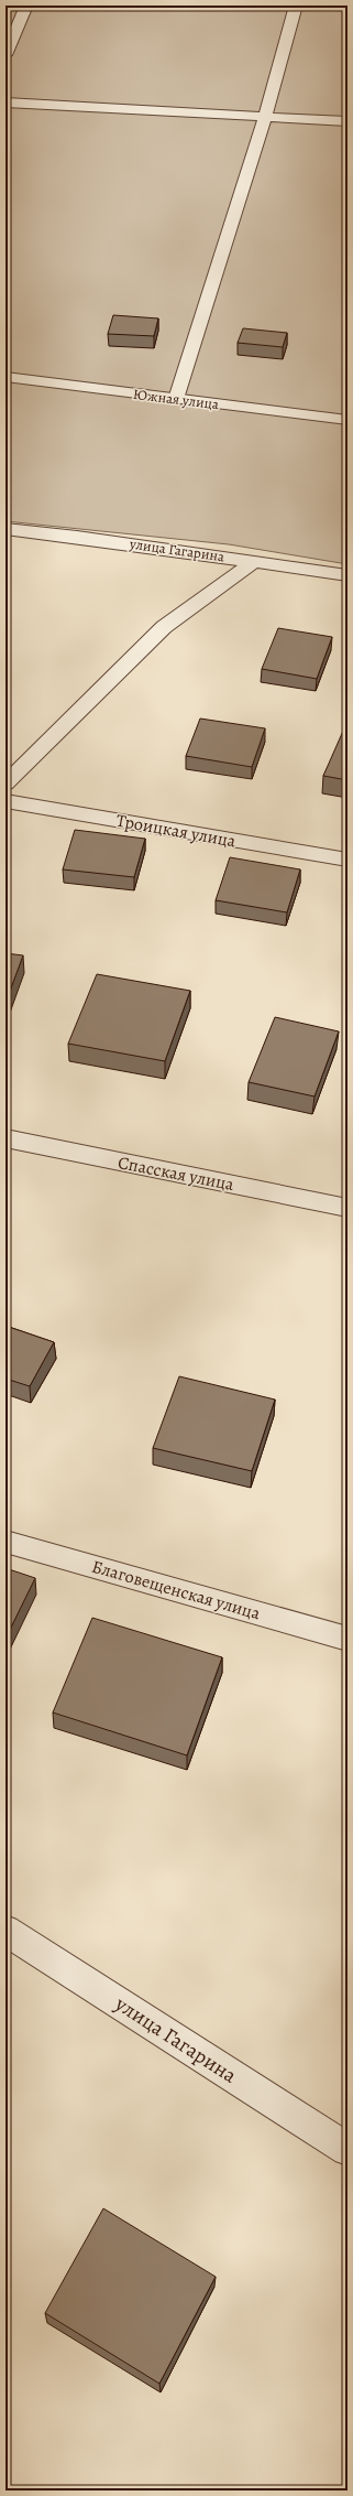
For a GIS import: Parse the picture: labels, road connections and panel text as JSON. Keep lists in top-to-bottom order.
{
  "streets": {
    "street": [
      "Южная улица",
      "улица Гагарина",
      "Троицкая улица",
      "Спасская улица",
      "Благовещенская улица"
    ]
  }
}
